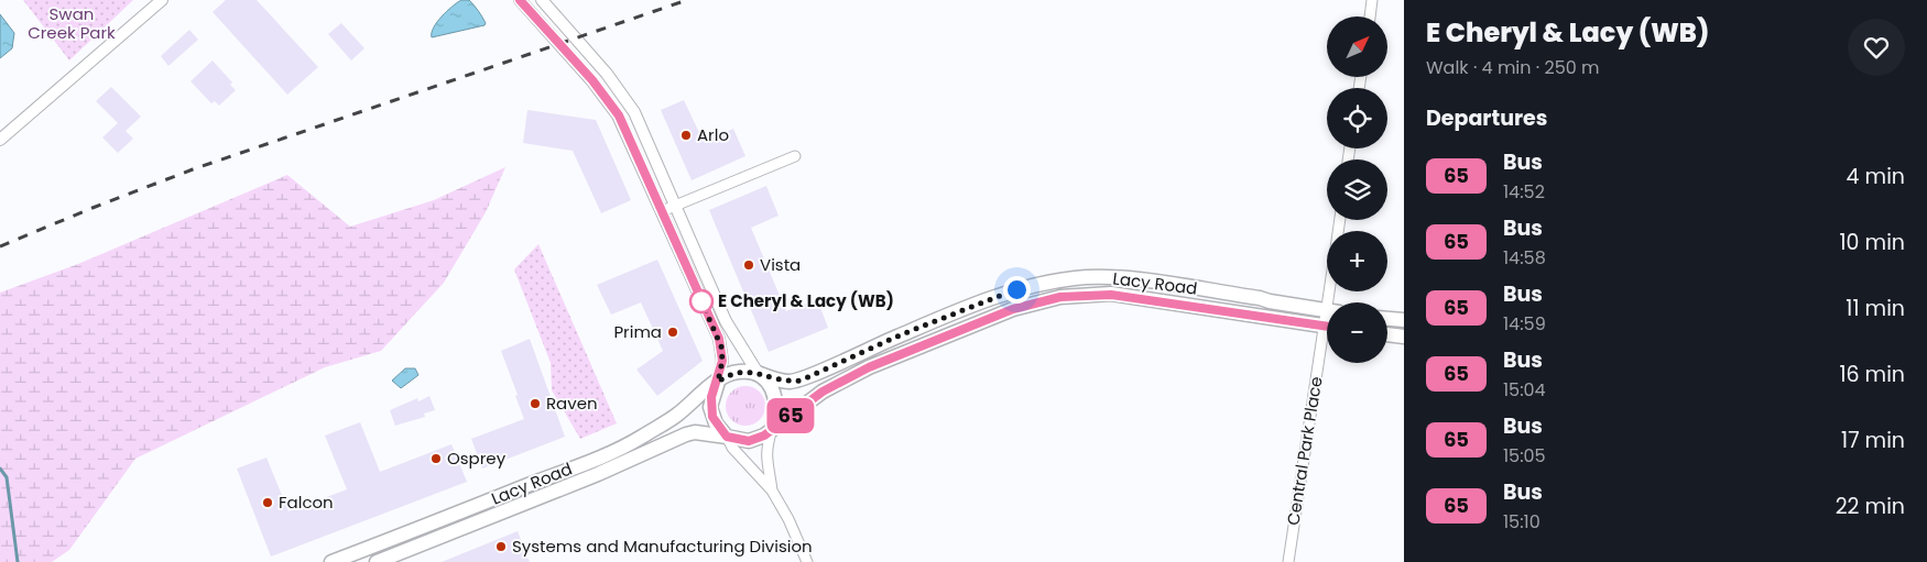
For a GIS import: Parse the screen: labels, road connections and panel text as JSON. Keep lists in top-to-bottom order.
{
  "streets": {
    "main road": ["Lacy Road"],
    "street": ["Central Park Place"]
  },
  "parks": ["Swan Creek Park"],
  "places": [
    "Arlo",
    "Vista",
    "E Cheryl & Lacy (WB)",
    "Prima",
    "Raven",
    "Osprey",
    "Falcon",
    "Systems and Manufacturing Division"
  ],
  "lines": ["bus line 65"],
  "north": "top right",
  "page": {
    "on_map": "65",
    "heading": [
      ["E Cheryl & Lacy (WB)", "Walk · 4 min · 250 m"],
      "Departures"
    ],
    "map_buttons": ["+", "−"],
    "list": [
      {
        "mark": "65",
        "name": "Bus",
        "note": "14:52",
        "value": "4 min"
      },
      {
        "mark": "65",
        "name": "Bus",
        "note": "14:58",
        "value": "10 min"
      },
      {
        "mark": "65",
        "name": "Bus",
        "note": "14:59",
        "value": "11 min"
      },
      {
        "mark": "65",
        "name": "Bus",
        "note": "15:04",
        "value": "16 min"
      },
      {
        "mark": "65",
        "name": "Bus",
        "note": "15:05",
        "value": "17 min"
      },
      {
        "mark": "65",
        "name": "Bus",
        "note": "15:10",
        "value": "22 min"
      }
    ]
  }
}
